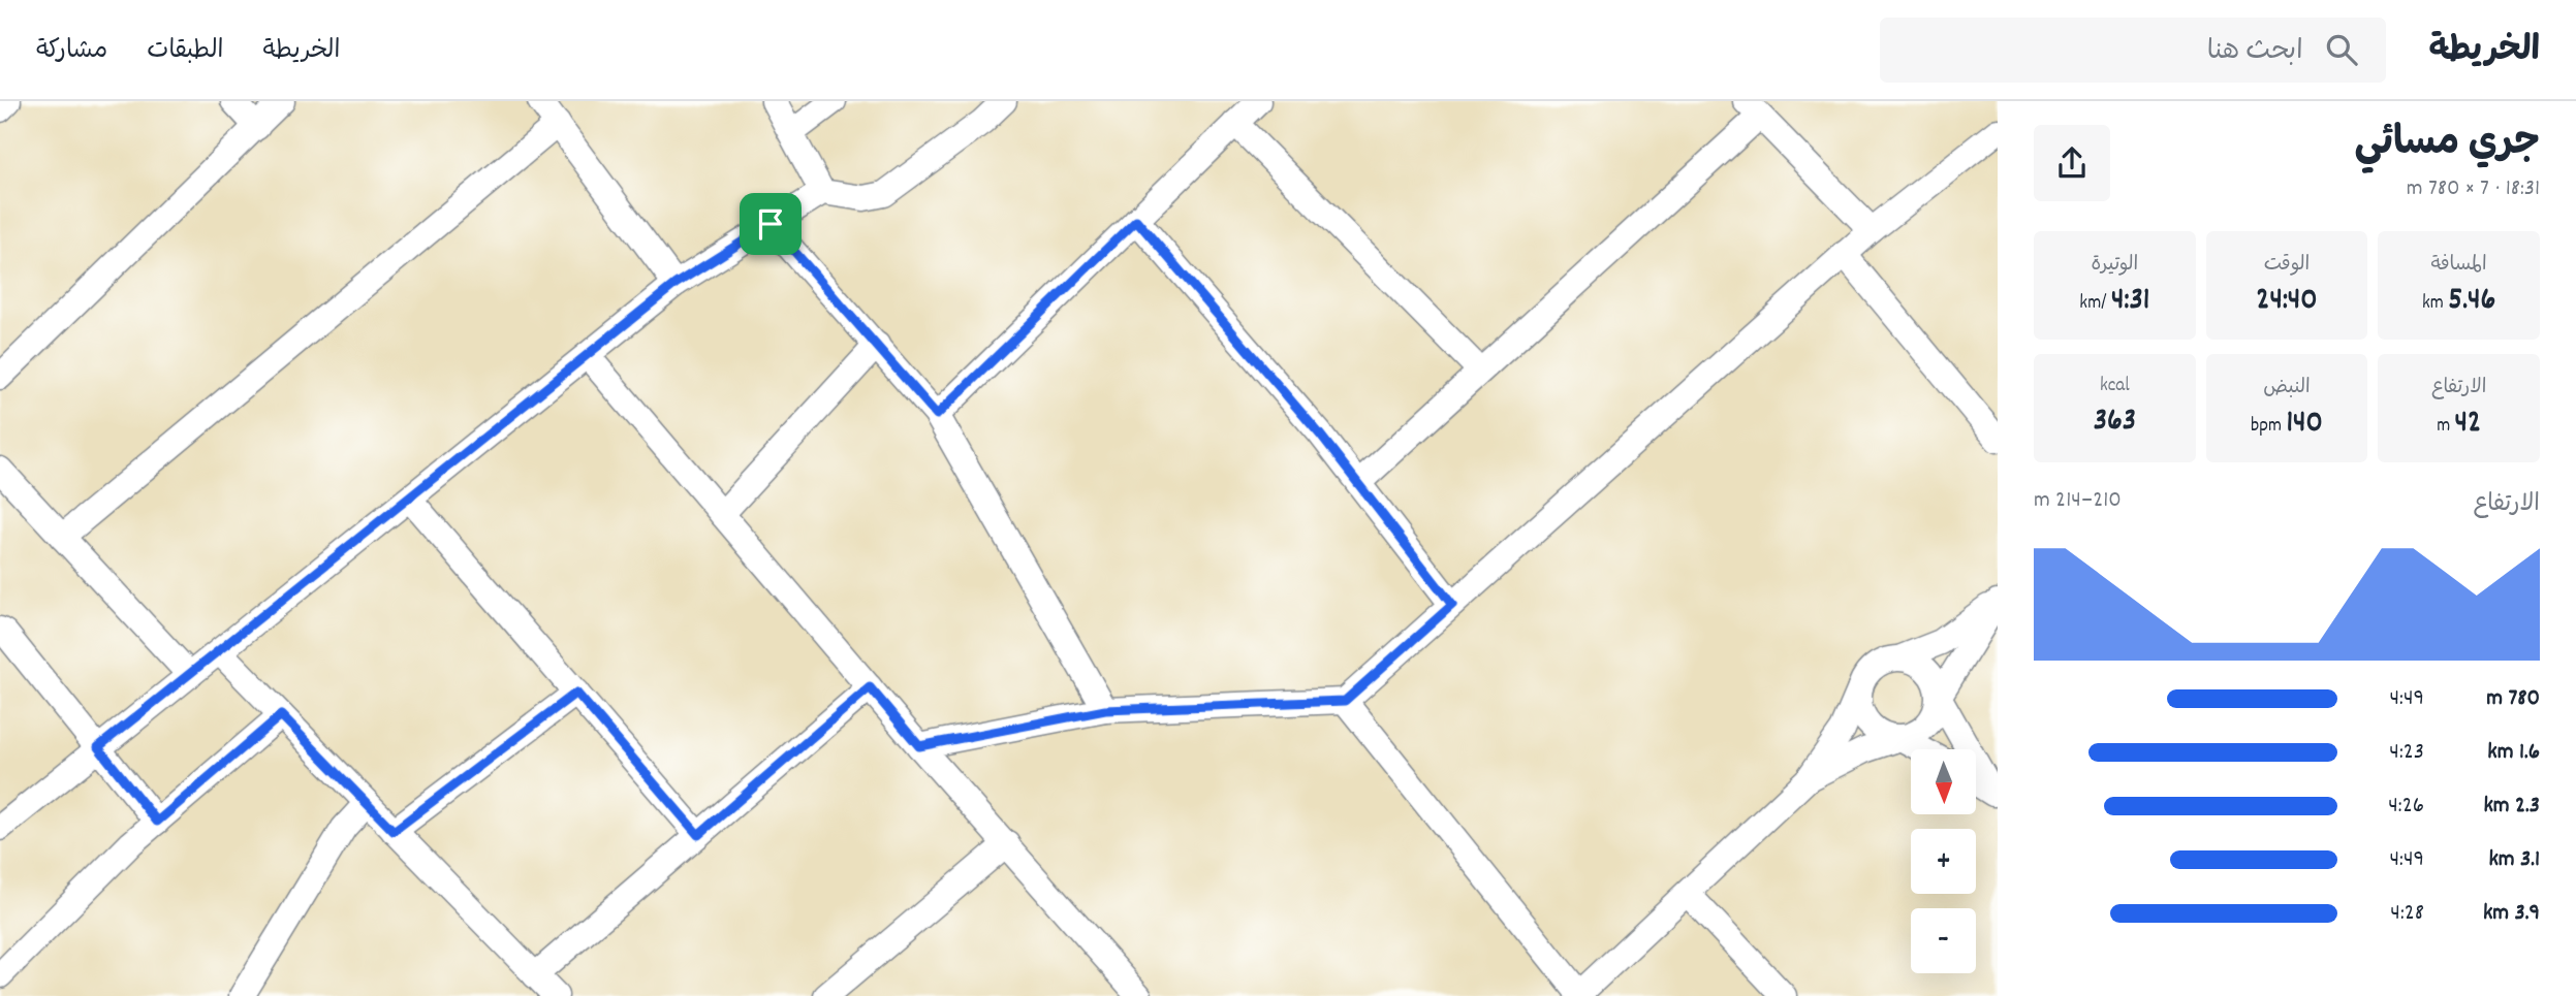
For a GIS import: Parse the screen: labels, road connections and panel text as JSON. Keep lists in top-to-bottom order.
{
  "north": "bottom",
  "page": {
    "header": "الخريطة",
    "search": "ابحث هنا",
    "nav": ["الخريطة", "الطبقات", "مشاركة"],
    "heading": ["جري مسائي", "18:31 · 7 × 780 m"],
    "stats": [
      ["المسافة", "5.46 km"],
      ["الوقت", "24:40"],
      ["الوتيرة", "4:31 /km"],
      ["الارتفاع", "42 m"],
      ["النبض", "140 bpm"],
      ["kcal", "363"]
    ],
    "chart": ["الارتفاع", "210–214 m"],
    "list": [
      {
        "name": "780 m",
        "note": "4:49"
      },
      {
        "name": "1.6 km",
        "note": "4:23"
      },
      {
        "name": "2.3 km",
        "note": "4:26"
      },
      {
        "name": "3.1 km",
        "note": "4:49"
      },
      {
        "name": "3.9 km",
        "note": "4:28"
      }
    ],
    "map_buttons": ["+", "−"]
  }
}
